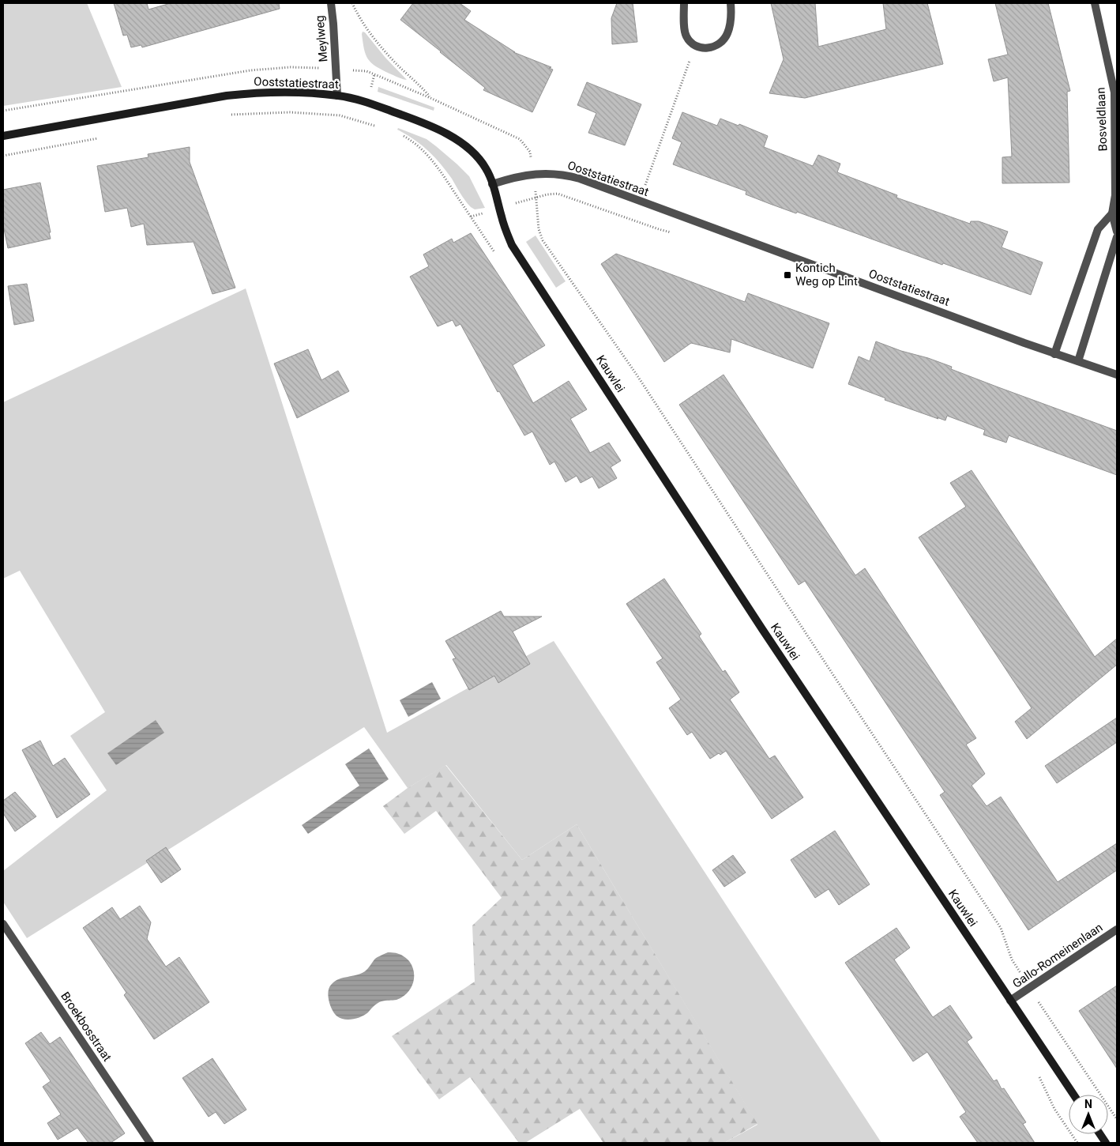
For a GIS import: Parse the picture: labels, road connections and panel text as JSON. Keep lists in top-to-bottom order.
{
  "streets": {
    "street": [
      "Meylweg",
      "Ooststatiestraat",
      "Bosveldlaan",
      "Kauwlei",
      "Gallo-Romeinenlaan",
      "Broekbosstraat"
    ]
  },
  "crossings": [
    ["Meylweg", "Ooststatiestraat"],
    ["Ooststatiestraat", "Kauwlei"],
    ["Kauwlei", "Gallo-Romeinenlaan"]
  ],
  "places": {
    "transit": ["Kontich Weg op Lint"]
  },
  "north": "top"
}
